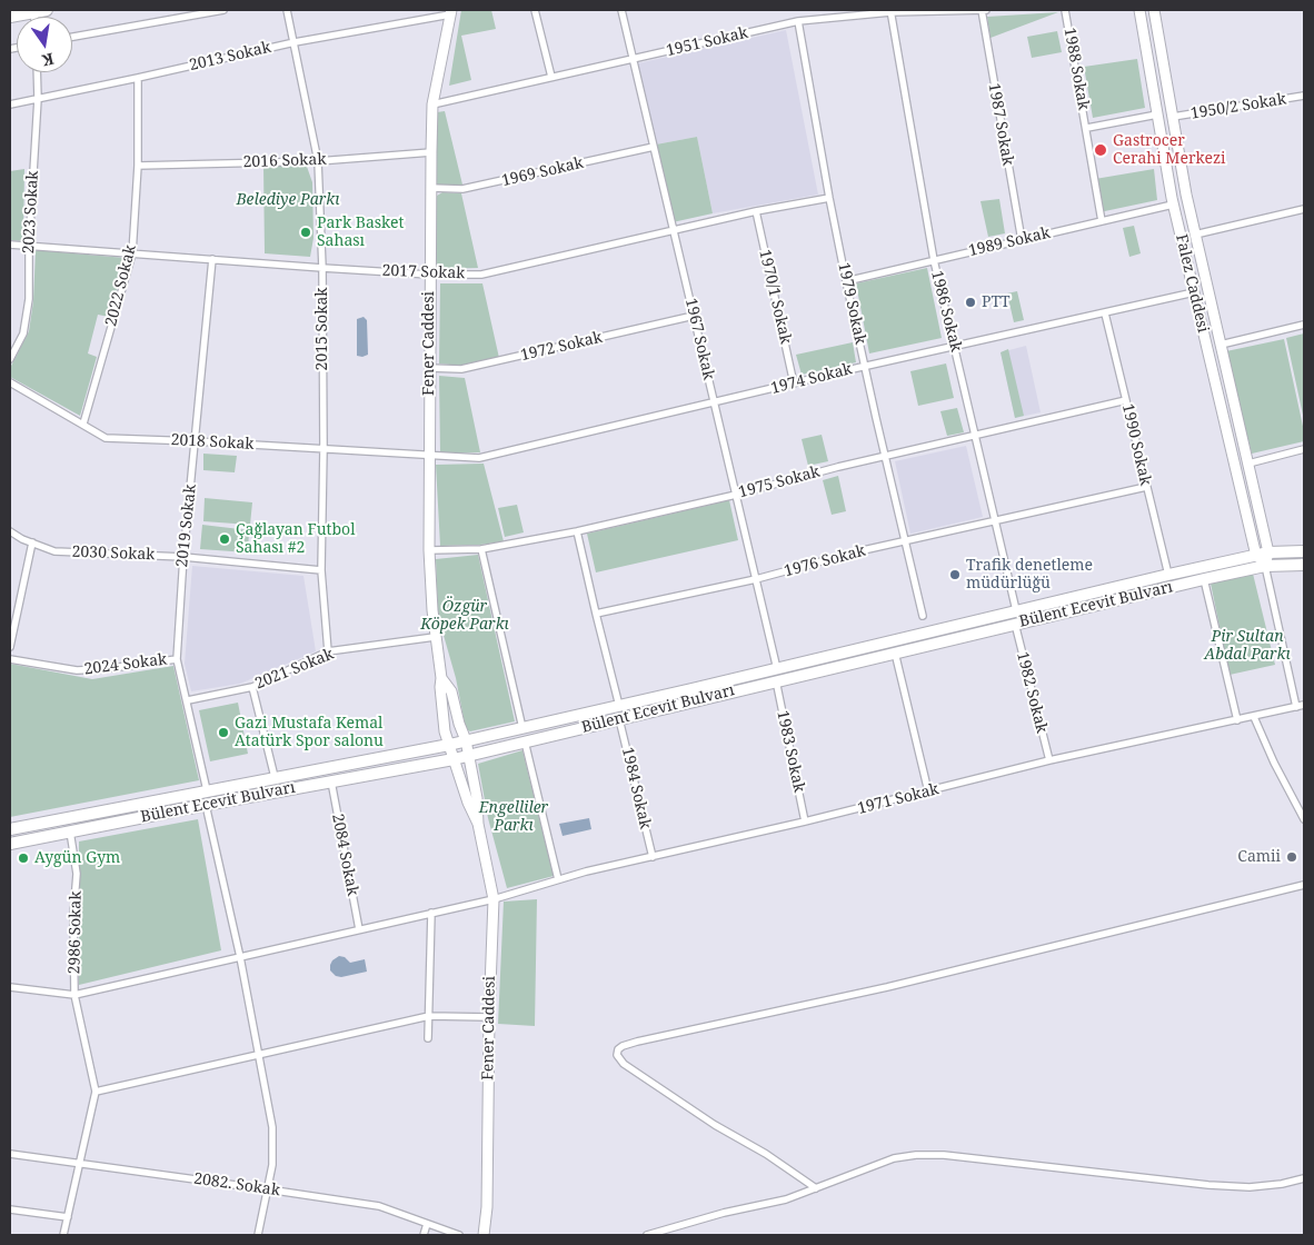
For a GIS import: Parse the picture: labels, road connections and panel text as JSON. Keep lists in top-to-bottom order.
{
  "streets": {
    "main road": ["Bülent Ecevit Bulvarı"],
    "street": [
      "1951 Sokak",
      "2013 Sokak",
      "1988 Sokak",
      "1950/2 Sokak",
      "1987 Sokak",
      "2016 Sokak",
      "1969 Sokak",
      "2023 Sokak",
      "1989 Sokak",
      "2017 Sokak",
      "Falez Caddesi",
      "2022 Sokak",
      "1970/1 Sokak",
      "1979 Sokak",
      "1986 Sokak",
      "2015 Sokak",
      "1967 Sokak",
      "Fener Caddesi",
      "1972 Sokak",
      "1974 Sokak",
      "2018 Sokak",
      "1990 Sokak",
      "1975 Sokak",
      "2019 Sokak",
      "2030 Sokak",
      "1976 Sokak",
      "2024 Sokak",
      "2021 Sokak",
      "1982 Sokak",
      "1983 Sokak",
      "1984 Sokak",
      "1971 Sokak",
      "2084 Sokak",
      "2986 Sokak",
      "2082. Sokak"
    ]
  },
  "crossings": [
    ["1951 Sokak", "1987 Sokak"],
    ["1951 Sokak", "1979 Sokak"],
    ["1951 Sokak", "1986 Sokak"],
    ["1951 Sokak", "1967 Sokak"],
    ["1951 Sokak", "Fener Caddesi"],
    ["2013 Sokak", "2023 Sokak"],
    ["2013 Sokak", "2022 Sokak"],
    ["2013 Sokak", "2015 Sokak"],
    ["2013 Sokak", "Fener Caddesi"],
    ["1988 Sokak", "1989 Sokak"],
    ["1988 Sokak", "Falez Caddesi"],
    ["1950/2 Sokak", "Falez Caddesi"],
    ["1987 Sokak", "1989 Sokak"],
    ["2016 Sokak", "2022 Sokak"],
    ["2016 Sokak", "2015 Sokak"],
    ["2016 Sokak", "Fener Caddesi"],
    ["1969 Sokak", "1967 Sokak"],
    ["1969 Sokak", "Fener Caddesi"],
    ["2023 Sokak", "2017 Sokak"],
    ["1989 Sokak", "Falez Caddesi"],
    ["1989 Sokak", "1979 Sokak"],
    ["1989 Sokak", "1986 Sokak"],
    ["2017 Sokak", "2022 Sokak"],
    ["2017 Sokak", "1970/1 Sokak"],
    ["2017 Sokak", "1979 Sokak"],
    ["2017 Sokak", "2015 Sokak"],
    ["2017 Sokak", "1967 Sokak"],
    ["2017 Sokak", "Fener Caddesi"],
    ["2017 Sokak", "2019 Sokak"],
    ["Falez Caddesi", "1974 Sokak"],
    ["Falez Caddesi", "Bülent Ecevit Bulvarı"],
    ["2022 Sokak", "2018 Sokak"],
    ["1970/1 Sokak", "1974 Sokak"],
    ["1979 Sokak", "1974 Sokak"],
    ["1979 Sokak", "1975 Sokak"],
    ["1979 Sokak", "1976 Sokak"],
    ["1986 Sokak", "1974 Sokak"],
    ["1986 Sokak", "1975 Sokak"],
    ["1986 Sokak", "1976 Sokak"],
    ["1986 Sokak", "Bülent Ecevit Bulvarı"],
    ["2015 Sokak", "2018 Sokak"],
    ["2015 Sokak", "2030 Sokak"],
    ["2015 Sokak", "2021 Sokak"],
    ["1967 Sokak", "1972 Sokak"],
    ["1967 Sokak", "1974 Sokak"],
    ["1967 Sokak", "1975 Sokak"],
    ["1967 Sokak", "1976 Sokak"],
    ["1967 Sokak", "Bülent Ecevit Bulvarı"],
    ["1967 Sokak", "1983 Sokak"],
    ["Fener Caddesi", "1972 Sokak"],
    ["Fener Caddesi", "1974 Sokak"],
    ["Fener Caddesi", "2018 Sokak"],
    ["Fener Caddesi", "1975 Sokak"],
    ["Fener Caddesi", "Bülent Ecevit Bulvarı"],
    ["Fener Caddesi", "2021 Sokak"],
    ["Fener Caddesi", "1971 Sokak"],
    ["1974 Sokak", "2018 Sokak"],
    ["1974 Sokak", "1990 Sokak"],
    ["2018 Sokak", "2019 Sokak"],
    ["1990 Sokak", "1975 Sokak"],
    ["1990 Sokak", "1976 Sokak"],
    ["1990 Sokak", "Bülent Ecevit Bulvarı"],
    ["2019 Sokak", "2030 Sokak"],
    ["2019 Sokak", "Bülent Ecevit Bulvarı"],
    ["2019 Sokak", "2024 Sokak"],
    ["2019 Sokak", "2021 Sokak"],
    ["Bülent Ecevit Bulvarı", "1982 Sokak"],
    ["Bülent Ecevit Bulvarı", "1983 Sokak"],
    ["Bülent Ecevit Bulvarı", "1984 Sokak"],
    ["Bülent Ecevit Bulvarı", "2084 Sokak"],
    ["Bülent Ecevit Bulvarı", "2986 Sokak"],
    ["1982 Sokak", "1971 Sokak"],
    ["1983 Sokak", "1971 Sokak"],
    ["1984 Sokak", "1971 Sokak"],
    ["1971 Sokak", "2084 Sokak"],
    ["1971 Sokak", "2986 Sokak"]
  ],
  "parks": [
    "Belediye Parkı",
    "Özgür Köpek Parkı",
    "Pir Sultan Abdal Parkı",
    "Engelliler Parkı"
  ],
  "places": [
    "Gastrocer Cerahi Merkezi",
    "Park Basket Sahası",
    "PTT",
    "Çağlayan Futbol Sahası #2",
    "Trafik denetleme müdürlüğü",
    "Gazi Mustafa Kemal Atatürk Spor salonu",
    "Camii",
    "Aygün Gym"
  ],
  "north": "bottom"
}
